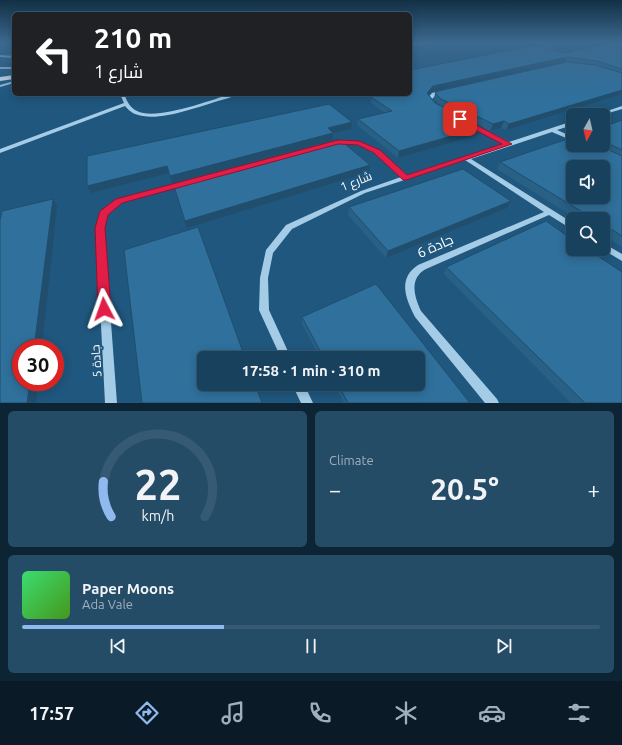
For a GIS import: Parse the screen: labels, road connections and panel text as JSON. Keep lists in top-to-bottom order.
{
  "streets": {
    "street": ["شارع 1", "جادة 6", "جادة 5"]
  },
  "north": "bottom",
  "page": {
    "turn": ["210 m", "شارع 1"],
    "limit": "30",
    "trip": "17:58 · 1 min · 310 m",
    "tile": "Climate",
    "heat": ["−", "20.5°", "+"],
    "song": ["Paper Moons", "Ada Vale"],
    "tabs": "17:57",
    "gauge": ["22", "km/h"]
  }
}
